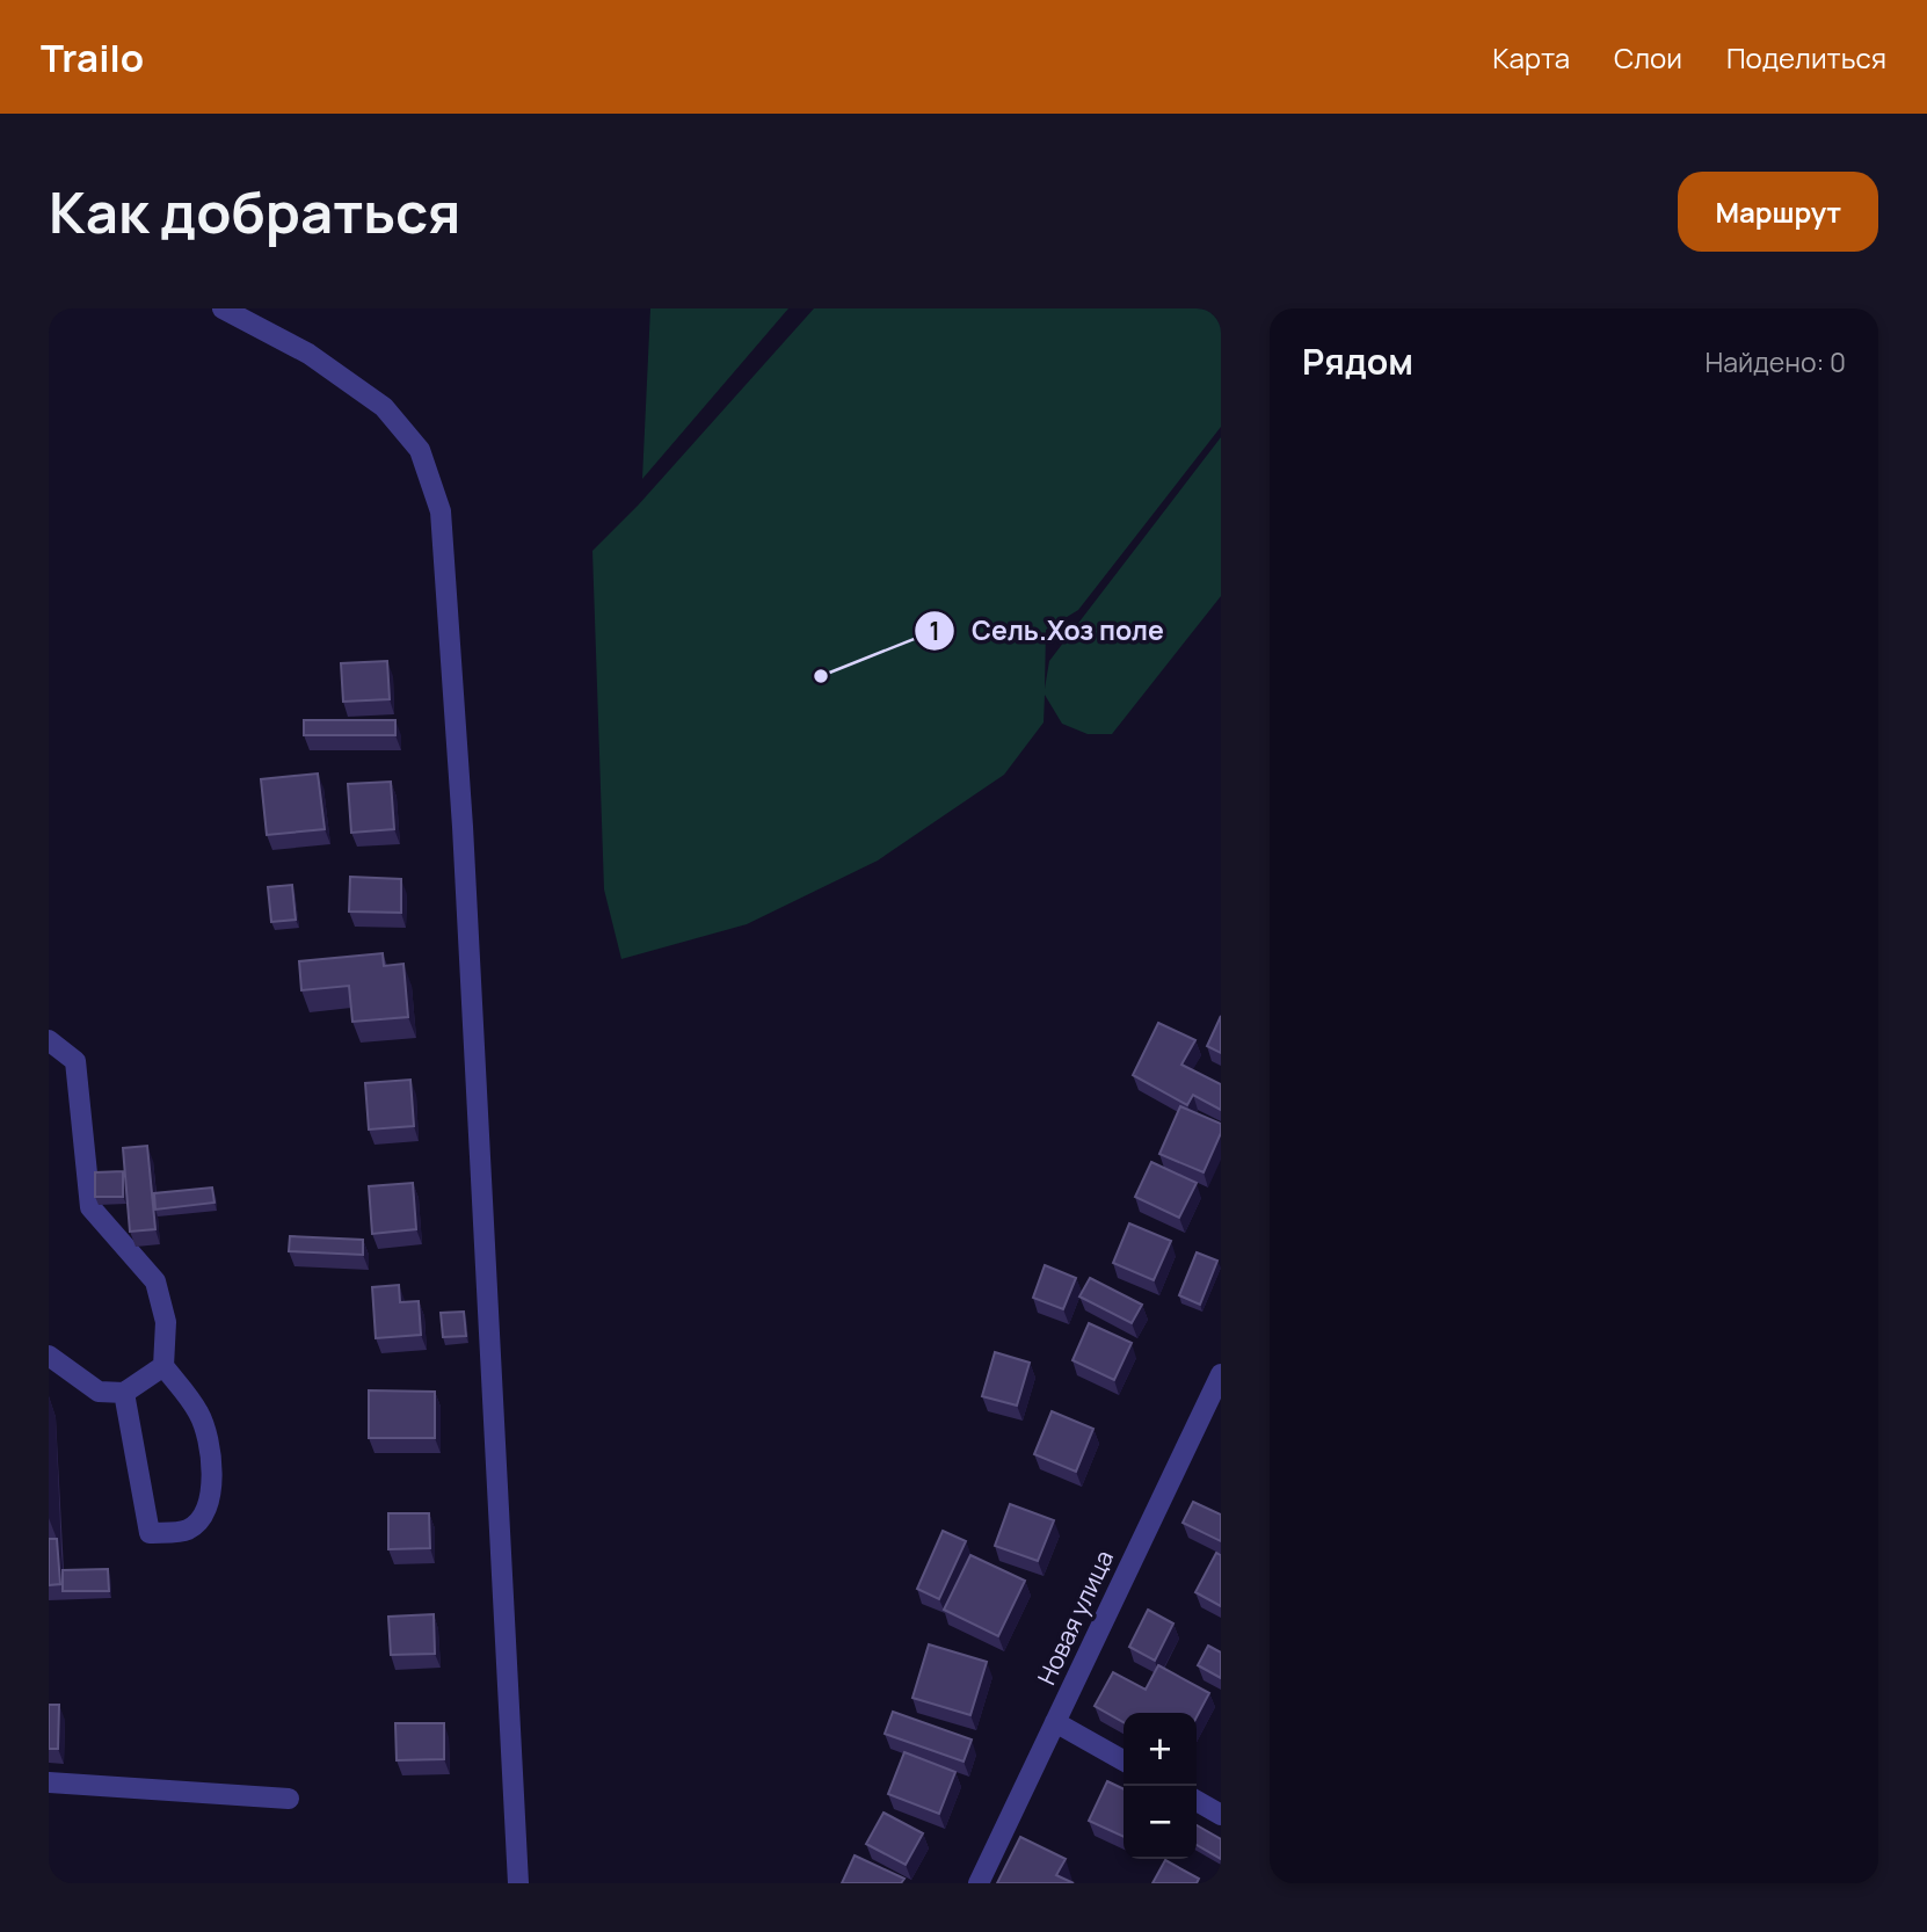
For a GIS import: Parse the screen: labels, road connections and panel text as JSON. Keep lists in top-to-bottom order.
{
  "streets": {
    "street": ["Новая улица"]
  },
  "places": ["Сель.Хоз поле"],
  "page": {
    "header": "Trailo",
    "nav": ["Карта", "Слои", "Поделиться"],
    "buttons": "Маршрут",
    "title": "Как добраться",
    "heading": ["Рядом", "Найдено: 0"],
    "map_buttons": ["+", "−"]
  }
}
